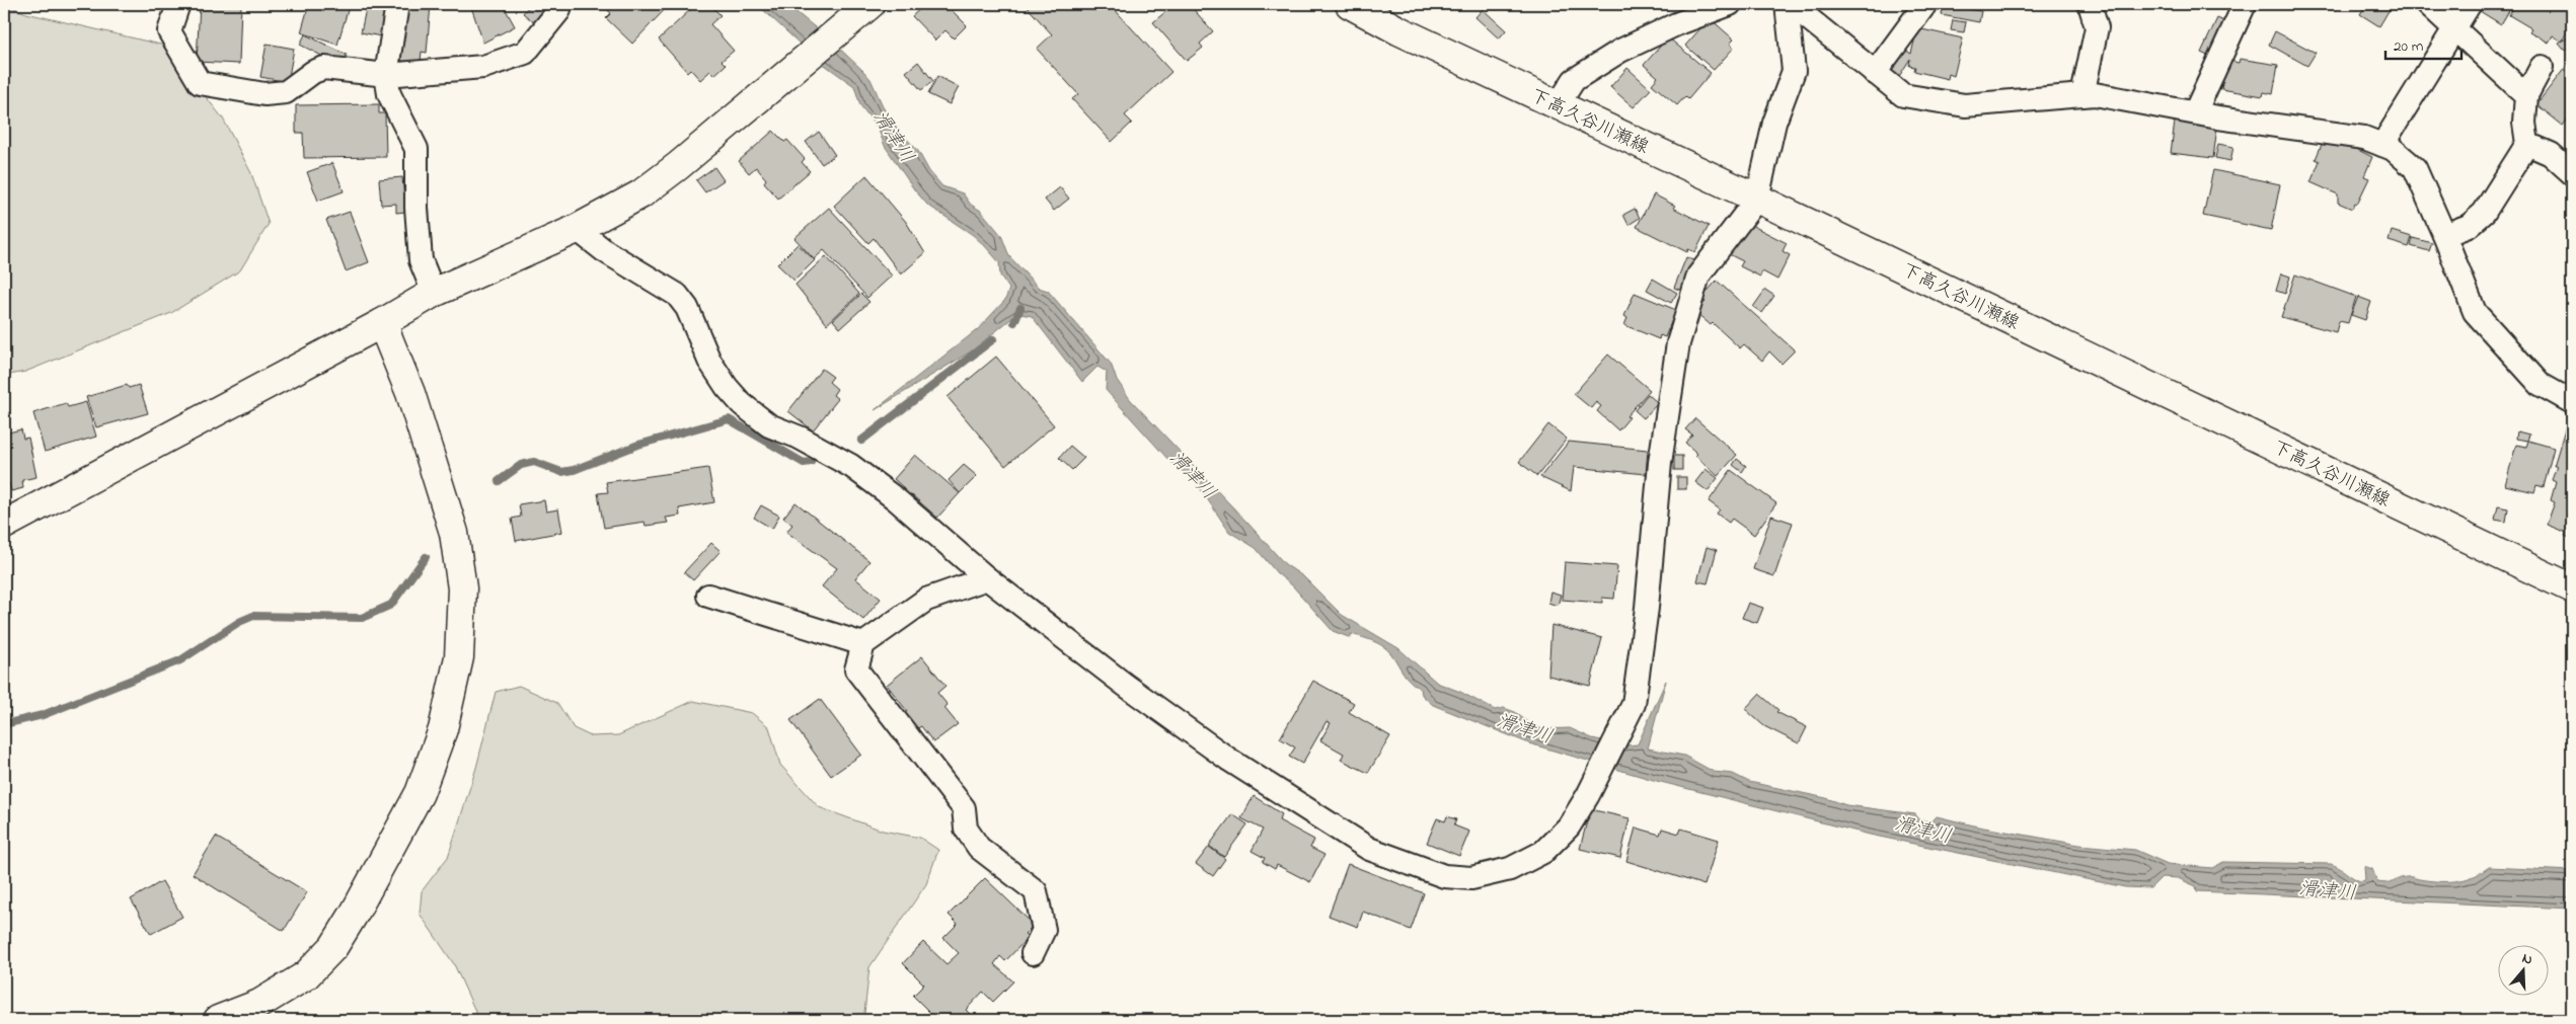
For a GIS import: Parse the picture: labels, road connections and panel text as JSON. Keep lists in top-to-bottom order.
{
  "streets": {
    "street": ["下高久谷川瀬線"]
  },
  "water": ["滑津川"],
  "scale_bar": "20 m",
  "north": "top"
}
